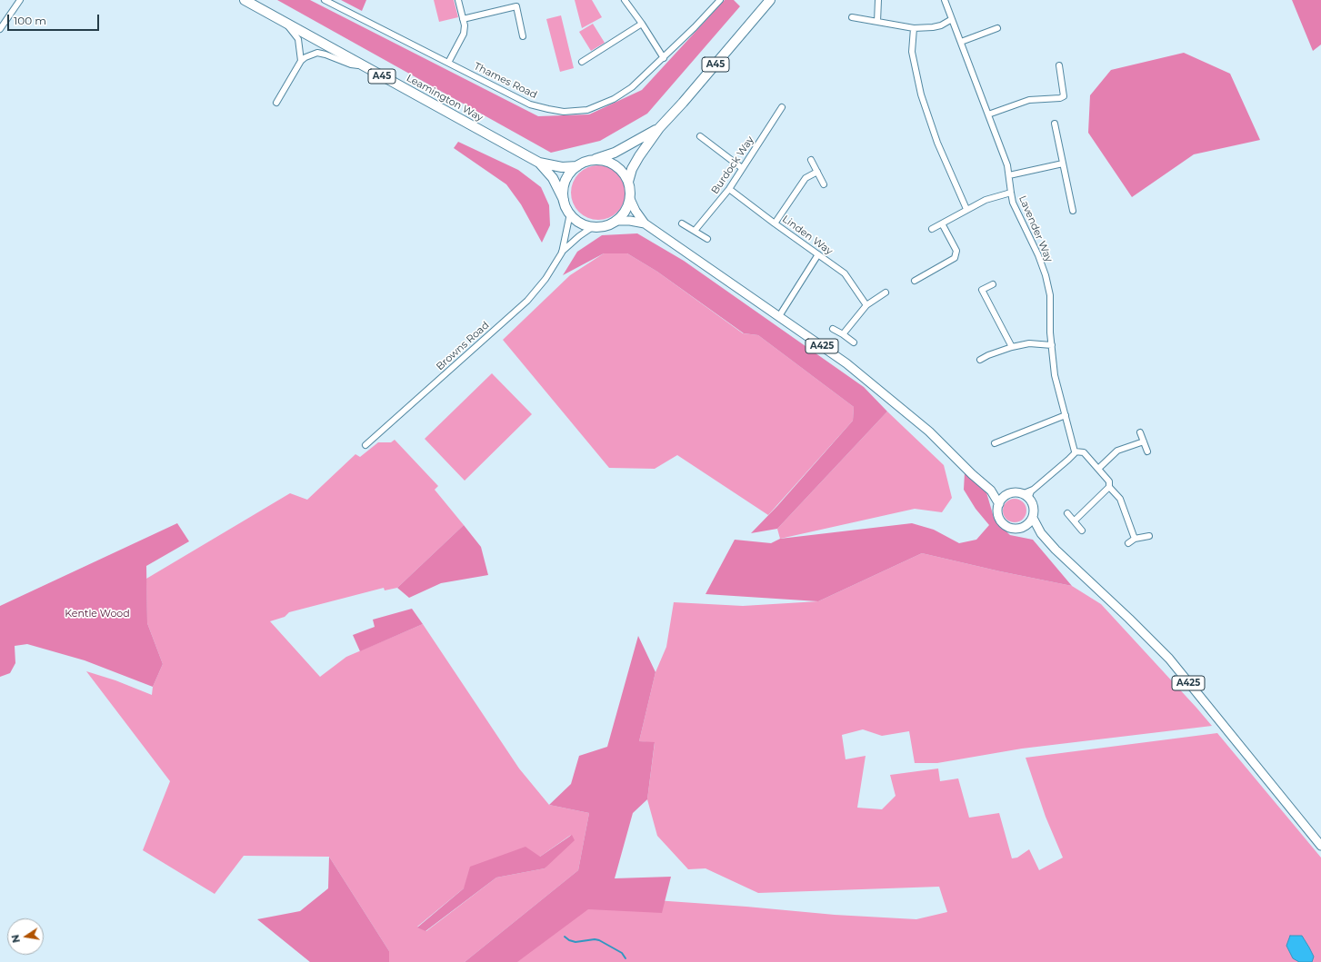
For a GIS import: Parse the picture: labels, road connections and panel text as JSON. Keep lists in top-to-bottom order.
{
  "streets": {
    "highway": ["A45", "Leamington Way"],
    "main road": ["A425"],
    "street": [
      "Thames Road",
      "Burdock Way",
      "Lavender Way",
      "Linden Way",
      "Browns Road"
    ]
  },
  "crossings": [
    ["A45", "Leamington Way"],
    ["A45", "Browns Road"],
    ["Leamington Way", "Browns Road"],
    ["Burdock Way", "Linden Way"]
  ],
  "parks": ["Kentle Wood"],
  "scale_bar": "100 m",
  "north": "left"
}
